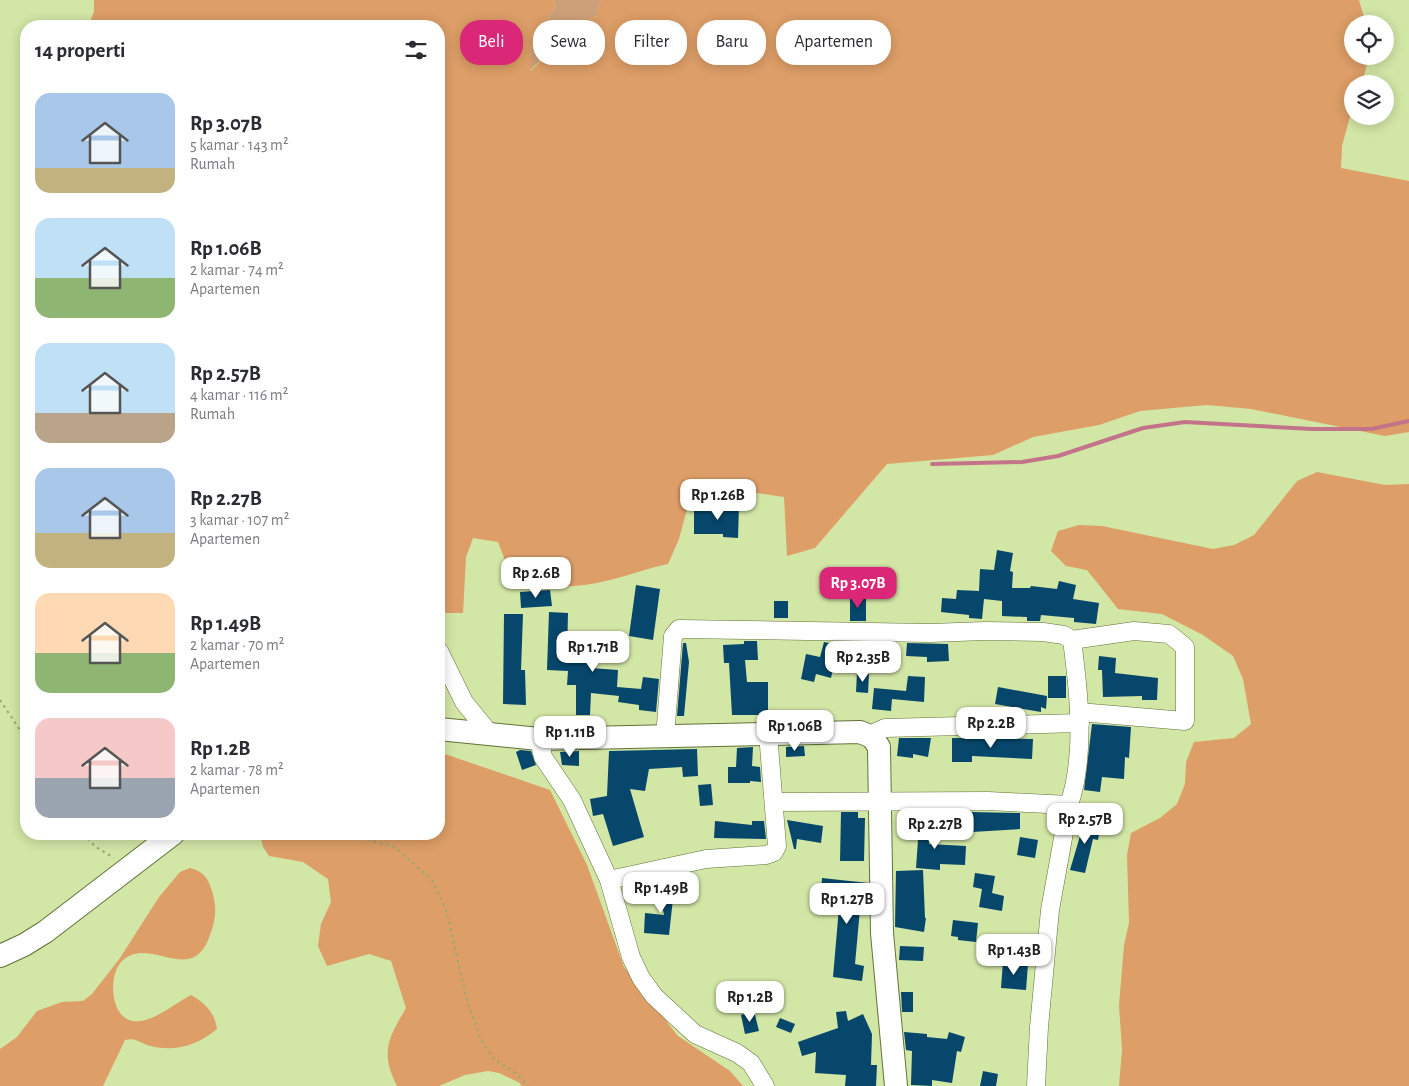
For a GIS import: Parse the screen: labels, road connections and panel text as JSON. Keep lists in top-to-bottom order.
{
  "page": {
    "chip": [
      "Beli",
      "Sewa",
      "Filter",
      "Baru",
      "Apartemen"
    ],
    "heading": "14 properti",
    "list": [
      {
        "name": "Rp 3.07B",
        "note": "5 kamar · 143 m² · Rumah"
      },
      {
        "name": "Rp 1.06B",
        "note": "2 kamar · 74 m² · Apartemen"
      },
      {
        "name": "Rp 2.57B",
        "note": "4 kamar · 116 m² · Rumah"
      },
      {
        "name": "Rp 2.27B",
        "note": "3 kamar · 107 m² · Apartemen"
      },
      {
        "name": "Rp 1.49B",
        "note": "2 kamar · 70 m² · Apartemen"
      },
      {
        "name": "Rp 1.2B",
        "note": "2 kamar · 78 m² · Apartemen"
      }
    ],
    "price": [
      "Rp 1.26B",
      "Rp 2.6B",
      "Rp 3.07B",
      "Rp 1.71B",
      "Rp 2.35B",
      "Rp 2.2B",
      "Rp 1.06B",
      "Rp 1.11B",
      "Rp 2.57B",
      "Rp 2.27B",
      "Rp 1.49B",
      "Rp 1.27B",
      "Rp 1.43B",
      "Rp 1.2B"
    ]
  }
}
